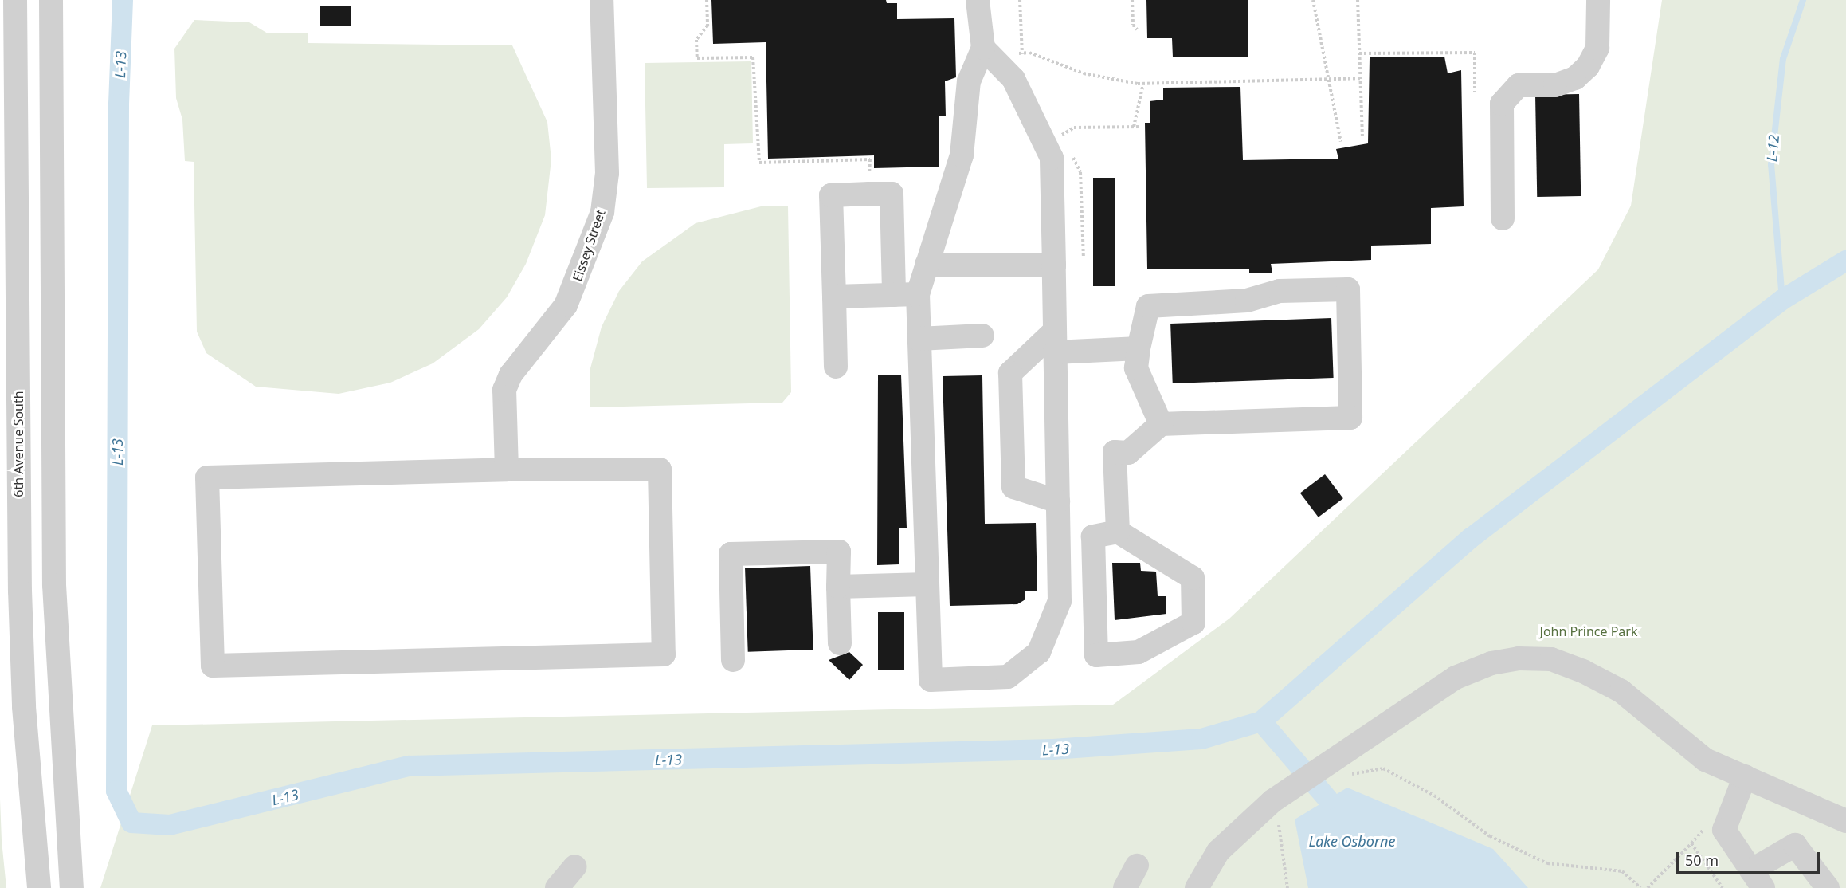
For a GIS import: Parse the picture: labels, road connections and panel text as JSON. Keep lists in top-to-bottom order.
{
  "streets": {
    "street": ["Eissey Street", "6th Avenue South"]
  },
  "water": ["L-13", "L-12", "Lake Osborne"],
  "parks": ["John Prince Park"],
  "scale_bar": "50 m"
}
